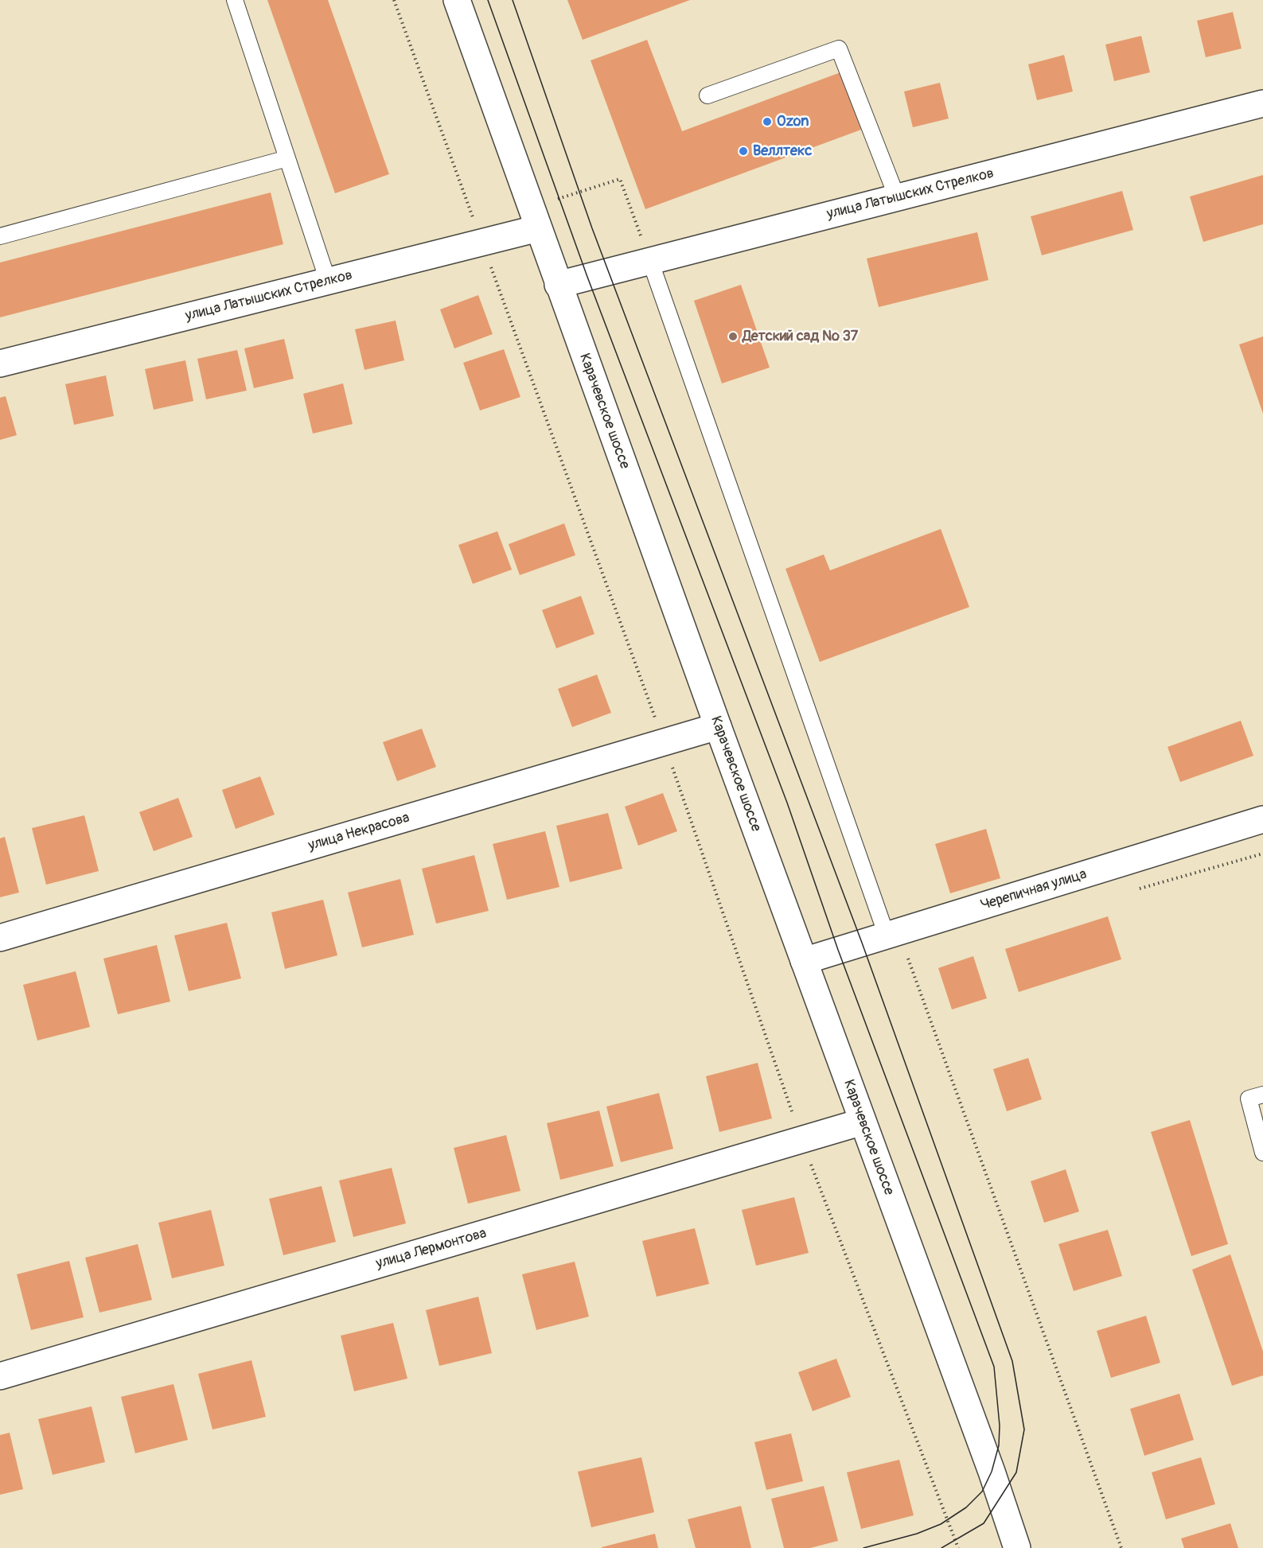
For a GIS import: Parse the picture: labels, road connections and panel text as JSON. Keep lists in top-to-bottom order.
{
  "streets": {
    "main road": [
      "улица Латышских Стрелков",
      "Карачевское шоссе",
      "улица Некрасова",
      "Черепичная улица",
      "улица Лермонтова"
    ]
  },
  "crossings": [
    ["улица Латышских Стрелков", "Карачевское шоссе"],
    ["Карачевское шоссе", "улица Некрасова"],
    ["Карачевское шоссе", "Черепичная улица"],
    ["Карачевское шоссе", "улица Лермонтова"]
  ],
  "places": ["Ozon", "Веллтекс", "Детский сад № 37"]
}
